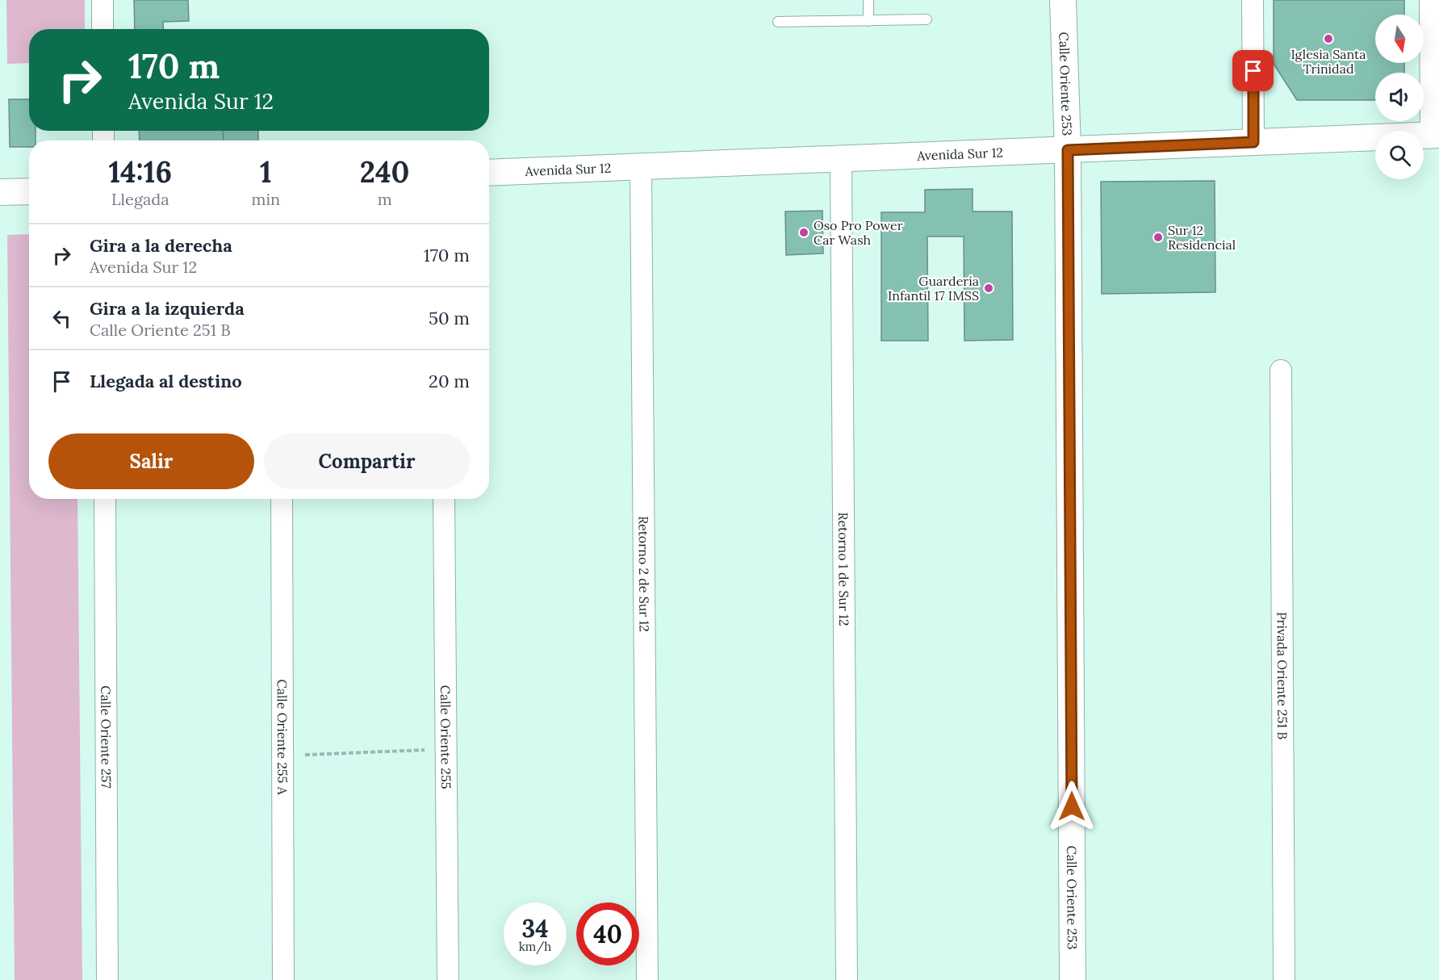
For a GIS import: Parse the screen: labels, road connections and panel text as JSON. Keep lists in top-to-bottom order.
{
  "streets": {
    "street": [
      "Calle Oriente 253",
      "Avenida Sur 12",
      "Retorno 1 de Sur 12",
      "Retorno 2 de Sur 12",
      "Privada Oriente 251 B",
      "Calle Oriente 257",
      "Calle Oriente 255 A",
      "Calle Oriente 255"
    ]
  },
  "crossings": [
    ["Calle Oriente 253", "Avenida Sur 12"],
    ["Avenida Sur 12", "Retorno 1 de Sur 12"],
    ["Avenida Sur 12", "Retorno 2 de Sur 12"]
  ],
  "places": [
    "Iglesia Santa Trinidad",
    "Oso Pro Power Car Wash",
    "Sur 12 Residencial",
    "Guardería Infantil 17 IMSS"
  ],
  "north": "bottom",
  "page": {
    "turn": ["170 m", "Avenida Sur 12"],
    "eta": [
      "14:16",
      "Llegada",
      "1",
      "min",
      "240",
      "m"
    ],
    "list": [
      {
        "name": "Gira a la derecha",
        "note": "Avenida Sur 12",
        "value": "170 m"
      },
      {
        "name": "Gira a la izquierda",
        "note": "Calle Oriente 251 B",
        "value": "50 m"
      },
      {
        "name": "Llegada al destino",
        "value": "20 m"
      }
    ],
    "buttons": ["Salir", "Compartir"],
    "speed": "34 km/h",
    "limit": "40"
  }
}
